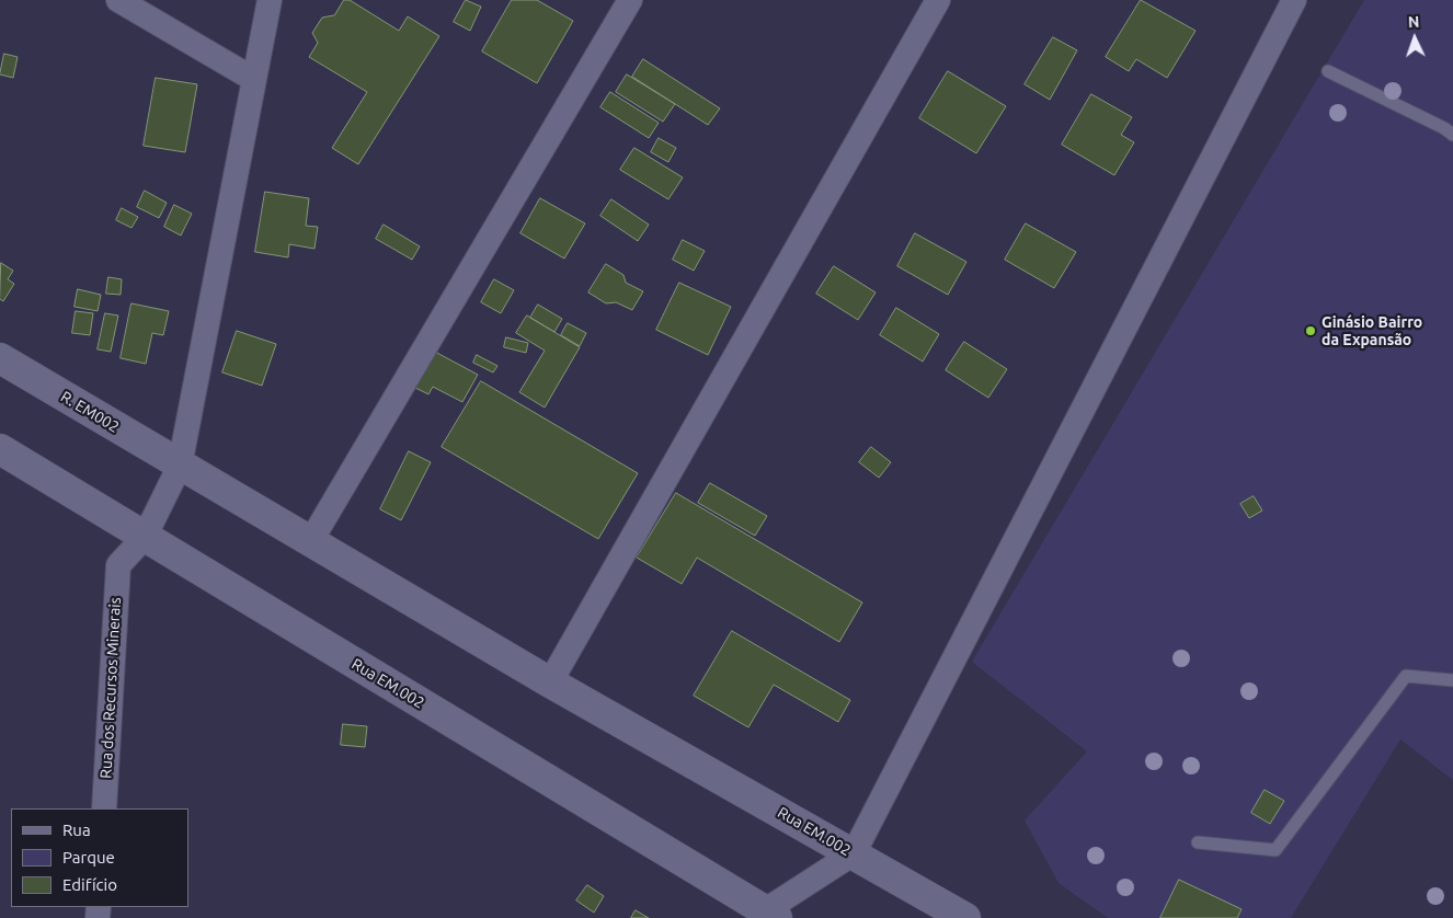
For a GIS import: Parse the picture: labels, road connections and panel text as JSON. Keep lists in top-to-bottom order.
{
  "streets": {
    "street": ["R. EM002", "Rua EM.002", "Rua dos Recursos Minerais"]
  },
  "crossings": [
    ["R. EM002", "Rua EM.002"],
    ["Rua EM.002", "Rua dos Recursos Minerais"]
  ],
  "places": ["Ginásio Bairro da Expansão"],
  "legend": ["Rua", "Parque", "Edifício"],
  "north": "top"
}
